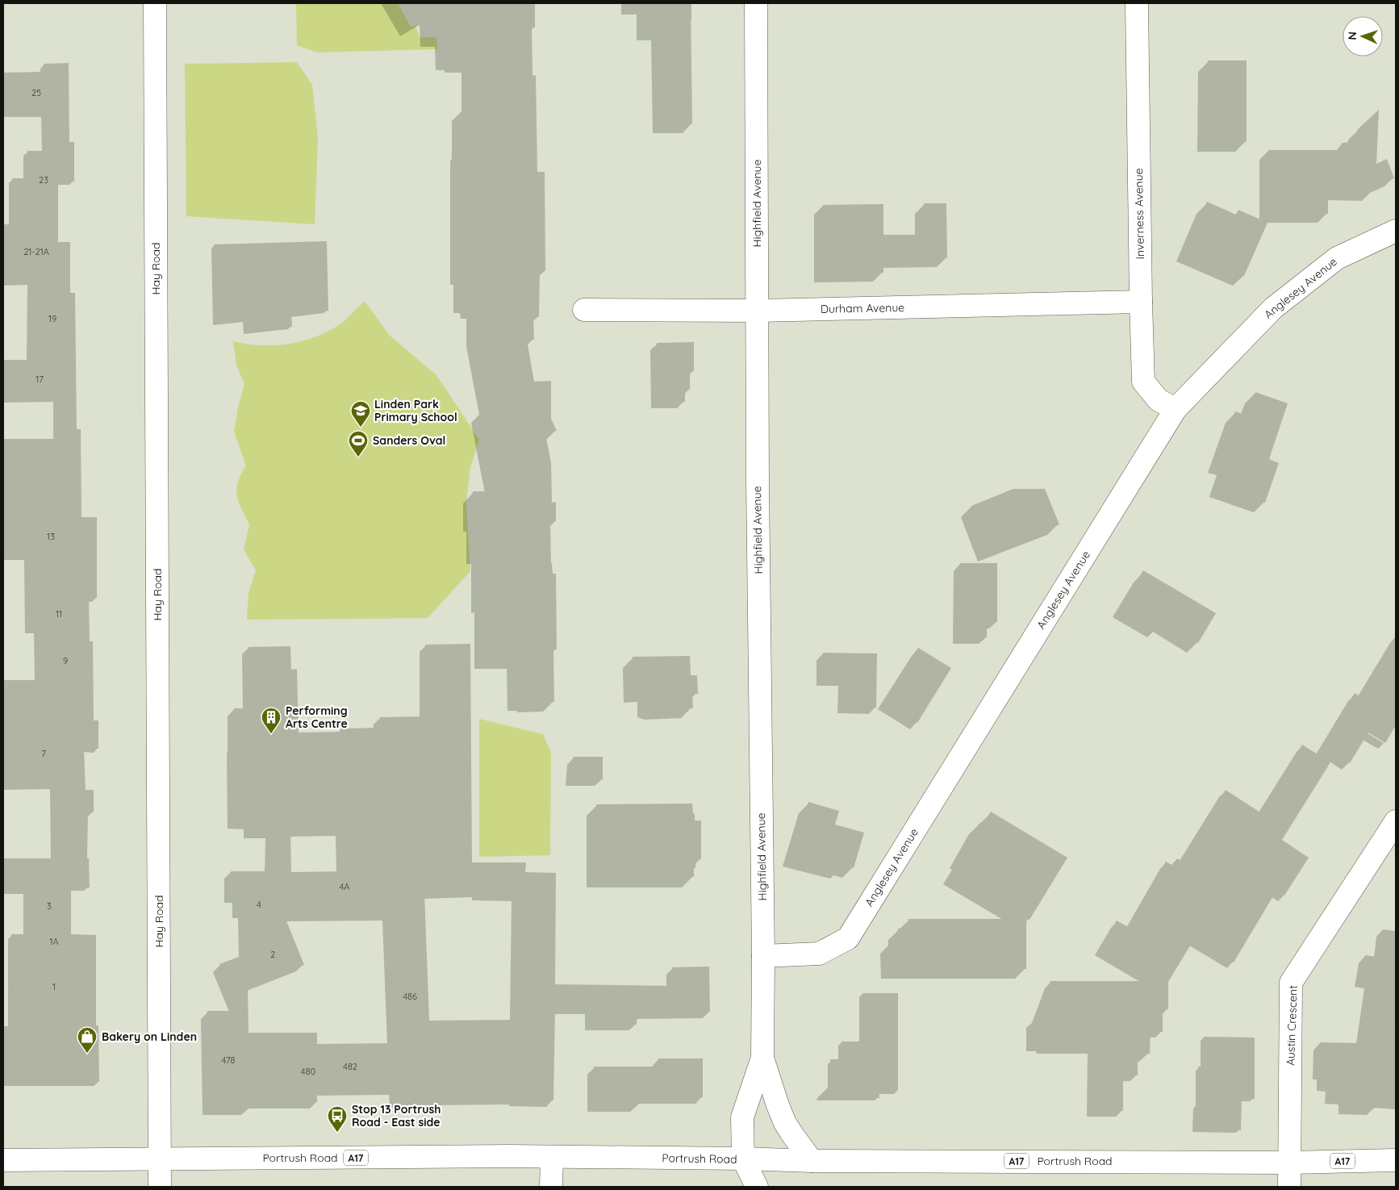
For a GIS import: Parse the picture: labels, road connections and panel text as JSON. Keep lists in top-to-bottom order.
{
  "streets": {
    "main road": [
      "Highfield Avenue",
      "Inverness Avenue",
      "Hay Road",
      "Anglesey Avenue",
      "Durham Avenue",
      "Austin Crescent",
      "Portrush Road",
      "A17"
    ]
  },
  "crossings": [
    ["Highfield Avenue", "Anglesey Avenue"],
    ["Highfield Avenue", "Durham Avenue"],
    ["Highfield Avenue", "Portrush Road"],
    ["Inverness Avenue", "Anglesey Avenue"],
    ["Inverness Avenue", "Durham Avenue"],
    ["Hay Road", "Portrush Road"],
    ["Austin Crescent", "Portrush Road"]
  ],
  "places": {
    "school or university": ["Linden Park Primary School"],
    "sports": ["Sanders Oval"],
    "building": ["Performing Arts Centre"],
    "shop": ["Bakery on Linden"],
    "bus stop": ["Stop 13 Portrush Road - East side"]
  },
  "house_numbers": [
    "25",
    "23",
    "21-21A",
    "19",
    "17",
    "13",
    "11",
    "9",
    "7",
    "4A",
    "4",
    "3",
    "1A",
    "2",
    "1",
    "486",
    "478",
    "482",
    "480"
  ],
  "north": "left"
}
